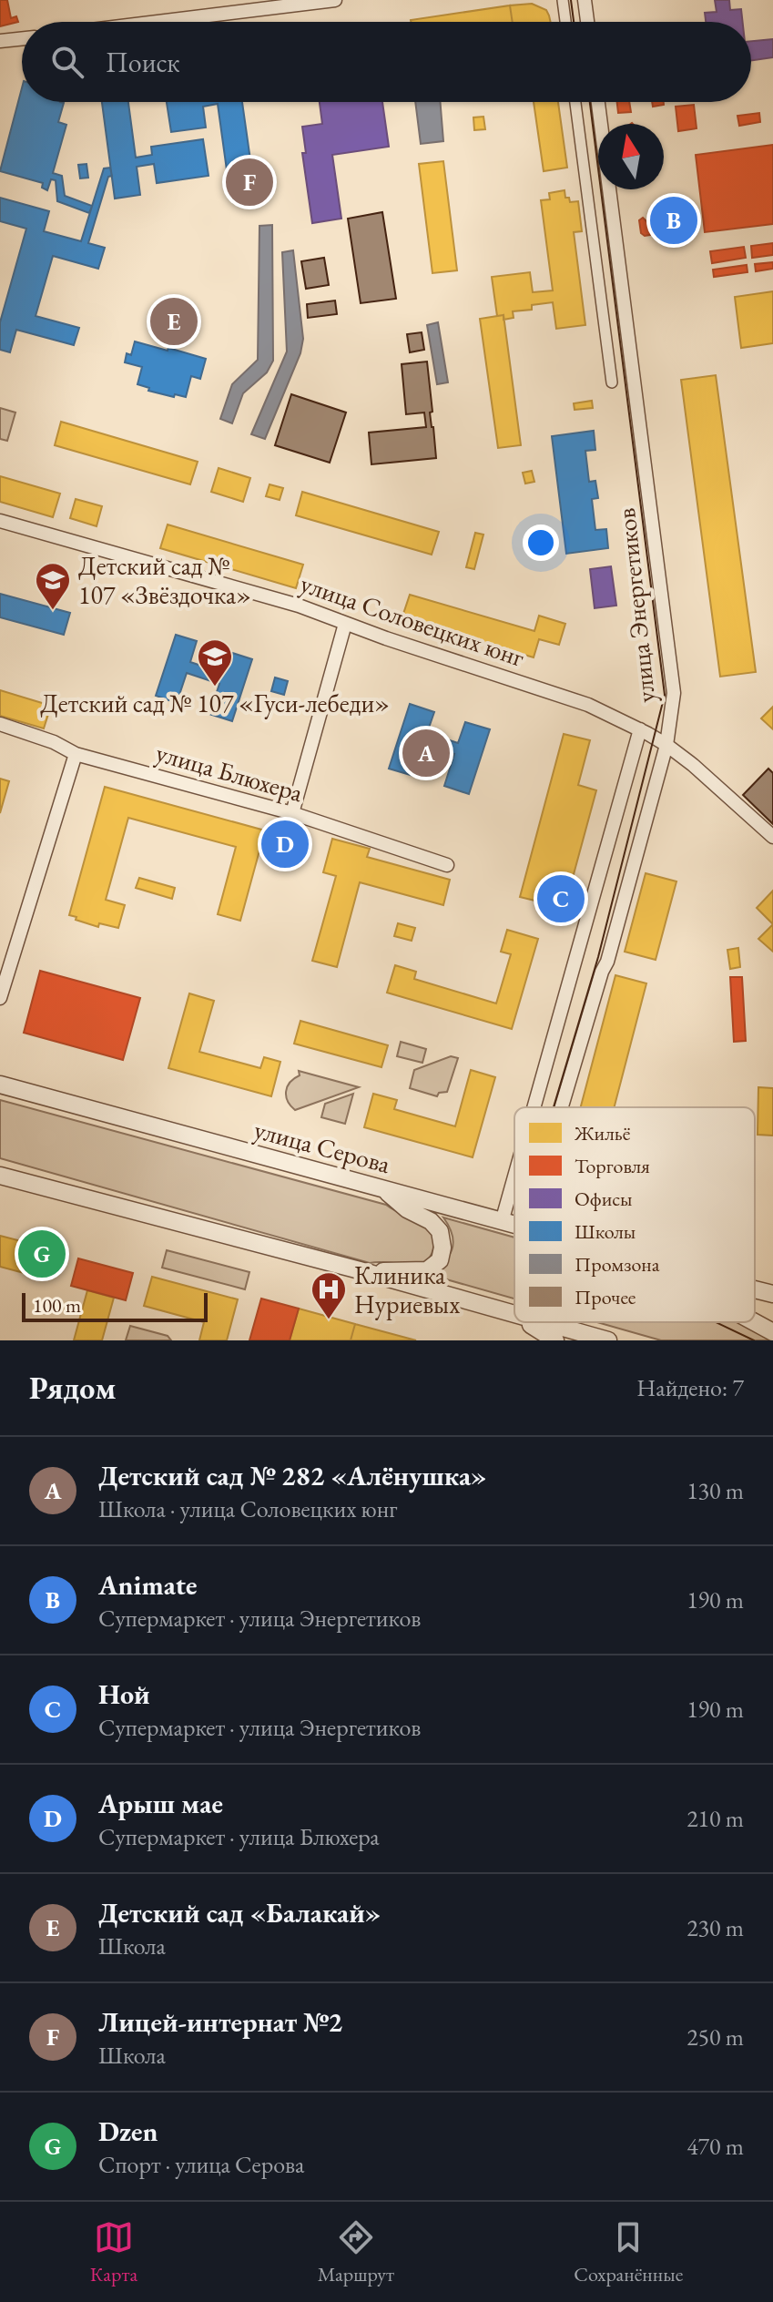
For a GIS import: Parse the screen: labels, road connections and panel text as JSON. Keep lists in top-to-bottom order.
{
  "streets": {
    "street": [
      "улица Энергетиков",
      "улица Соловецких юнг",
      "улица Блюхера",
      "улица Серова"
    ]
  },
  "crossings": [
    ["улица Энергетиков", "улица Соловецких юнг"],
    ["улица Энергетиков", "улица Серова"]
  ],
  "places": {
    "school or university": ["Детский сад № 107 «Звёздочка»", "Детский сад № 107 «Гуси-лебеди»"],
    "hospital": ["Клиника Нуриевых"]
  },
  "legend": [
    "Жильё",
    "Торговля",
    "Офисы",
    "Школы",
    "Промзона",
    "Прочее"
  ],
  "scale_bar": "100 m",
  "north": "top",
  "page": {
    "search": "Поиск",
    "pins": [
      "F",
      "B",
      "E",
      "A",
      "D",
      "C",
      "G"
    ],
    "scale": "100 m",
    "heading": ["Рядом", "Найдено: 7"],
    "list": [
      {
        "mark": "A",
        "name": "Детский сад № 282 «Алёнушка»",
        "note": "Школа · улица Соловецких юнг",
        "value": "130 m"
      },
      {
        "mark": "B",
        "name": "Animate",
        "note": "Супермаркет · улица Энергетиков",
        "value": "190 m"
      },
      {
        "mark": "C",
        "name": "Ной",
        "note": "Супермаркет · улица Энергетиков",
        "value": "190 m"
      },
      {
        "mark": "D",
        "name": "Арыш мае",
        "note": "Супермаркет · улица Блюхера",
        "value": "210 m"
      },
      {
        "mark": "E",
        "name": "Детский сад «Балакай»",
        "note": "Школа",
        "value": "230 m"
      },
      {
        "mark": "F",
        "name": "Лицей-интернат №2",
        "note": "Школа",
        "value": "250 m"
      },
      {
        "mark": "G",
        "name": "Dzen",
        "note": "Спорт · улица Серова",
        "value": "470 m"
      }
    ],
    "nav": ["Карта", "Маршрут", "Сохранённые"]
  }
}
